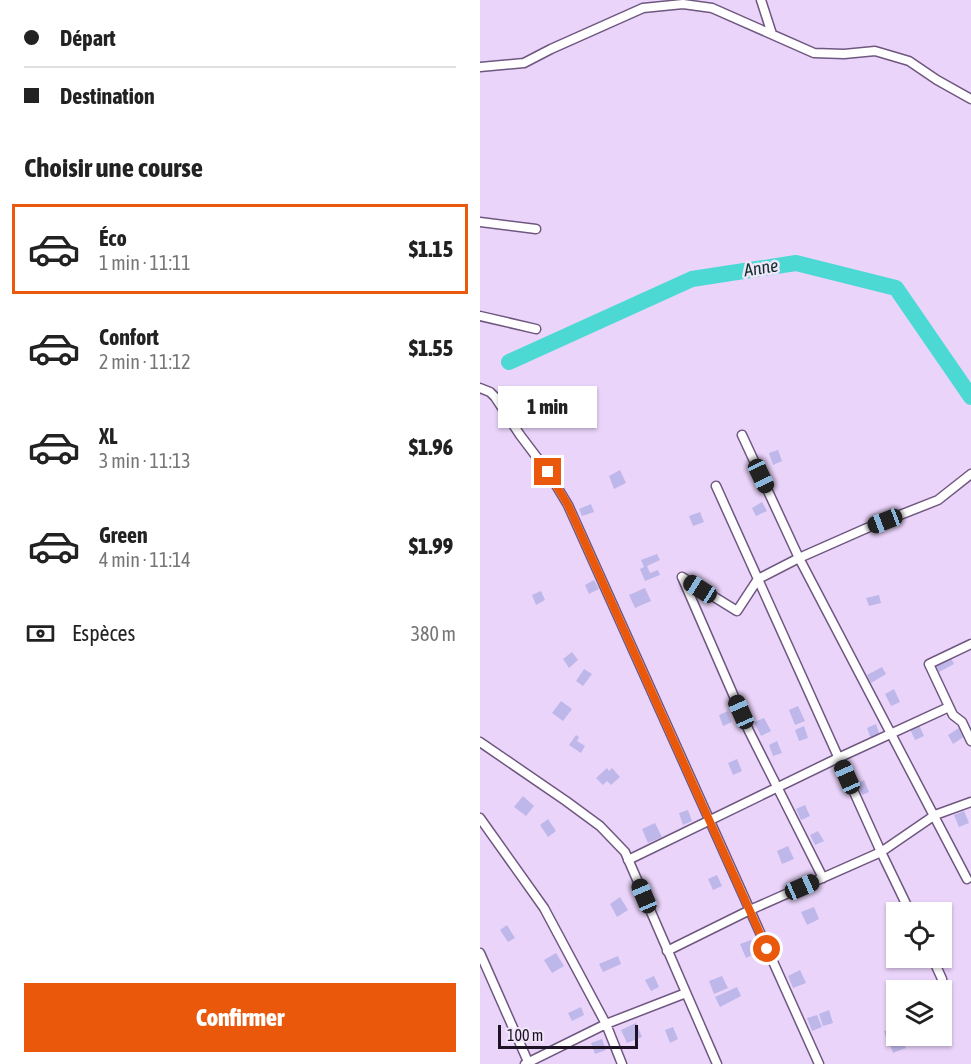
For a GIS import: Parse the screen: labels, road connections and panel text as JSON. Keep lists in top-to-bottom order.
{
  "water": ["Anne"],
  "scale_bar": "100 m",
  "page": {
    "banner": ["Départ", "Destination"],
    "heading": "Choisir une course",
    "list": [
      {
        "name": "Éco",
        "note": "1 min · 11:11",
        "value": "$1.15"
      },
      {
        "name": "Confort",
        "note": "2 min · 11:12",
        "value": "$1.55"
      },
      {
        "name": "XL",
        "note": "3 min · 11:13",
        "value": "$1.96"
      },
      {
        "name": "Green",
        "note": "4 min · 11:14",
        "value": "$1.99"
      }
    ],
    "bubble": "1 min",
    "pay": ["Espèces", "380 m"],
    "buttons": "Confirmer",
    "scale": "100 m"
  }
}
